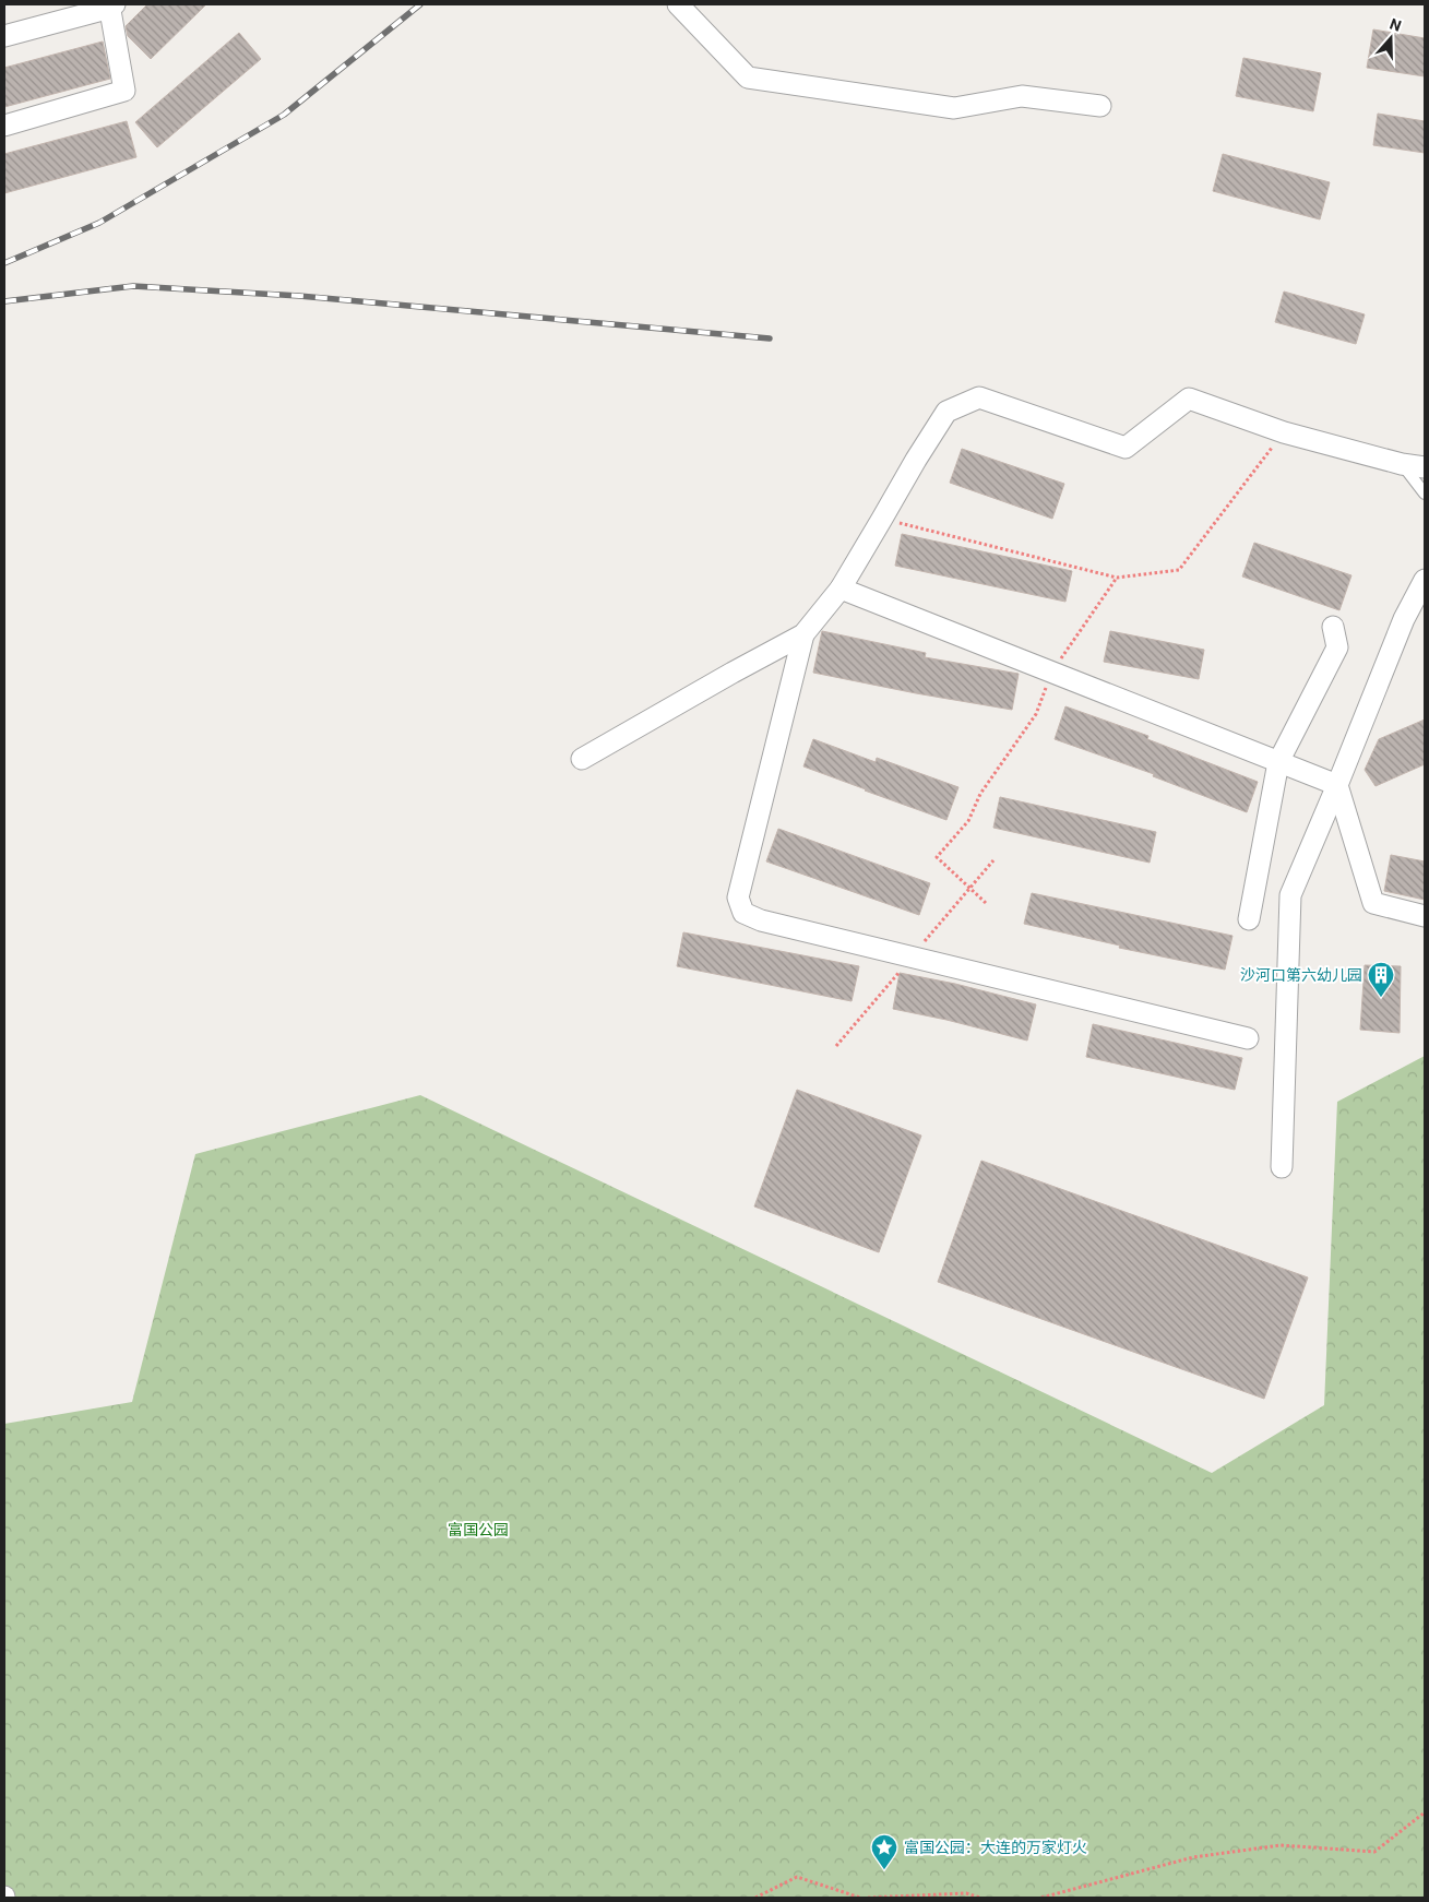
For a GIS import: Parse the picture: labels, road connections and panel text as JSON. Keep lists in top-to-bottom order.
{
  "parks": ["富国公园"],
  "places": {
    "building": ["沙河口第六幼儿园"],
    "place": ["富国公园：大连的万家灯火"]
  },
  "north": "top"
}
